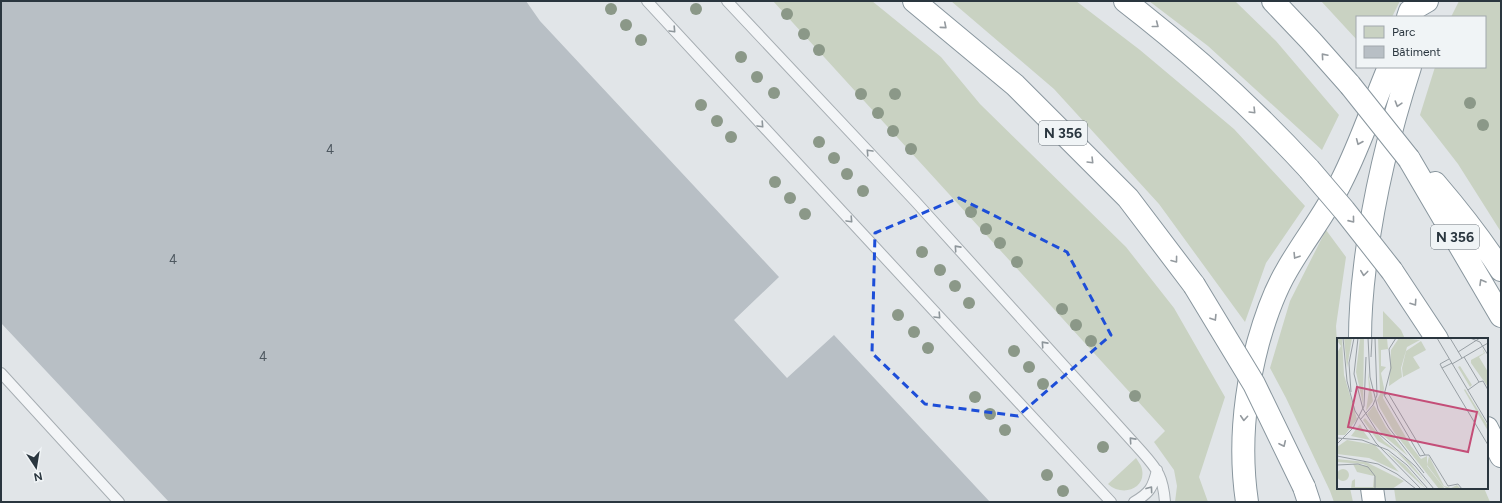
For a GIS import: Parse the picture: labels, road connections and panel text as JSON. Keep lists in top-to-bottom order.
{
  "streets": {
    "highway": ["N 356"]
  },
  "house_numbers": ["4", "4", "4"],
  "legend": ["Parc", "Bâtiment"],
  "north": "bottom"
}
